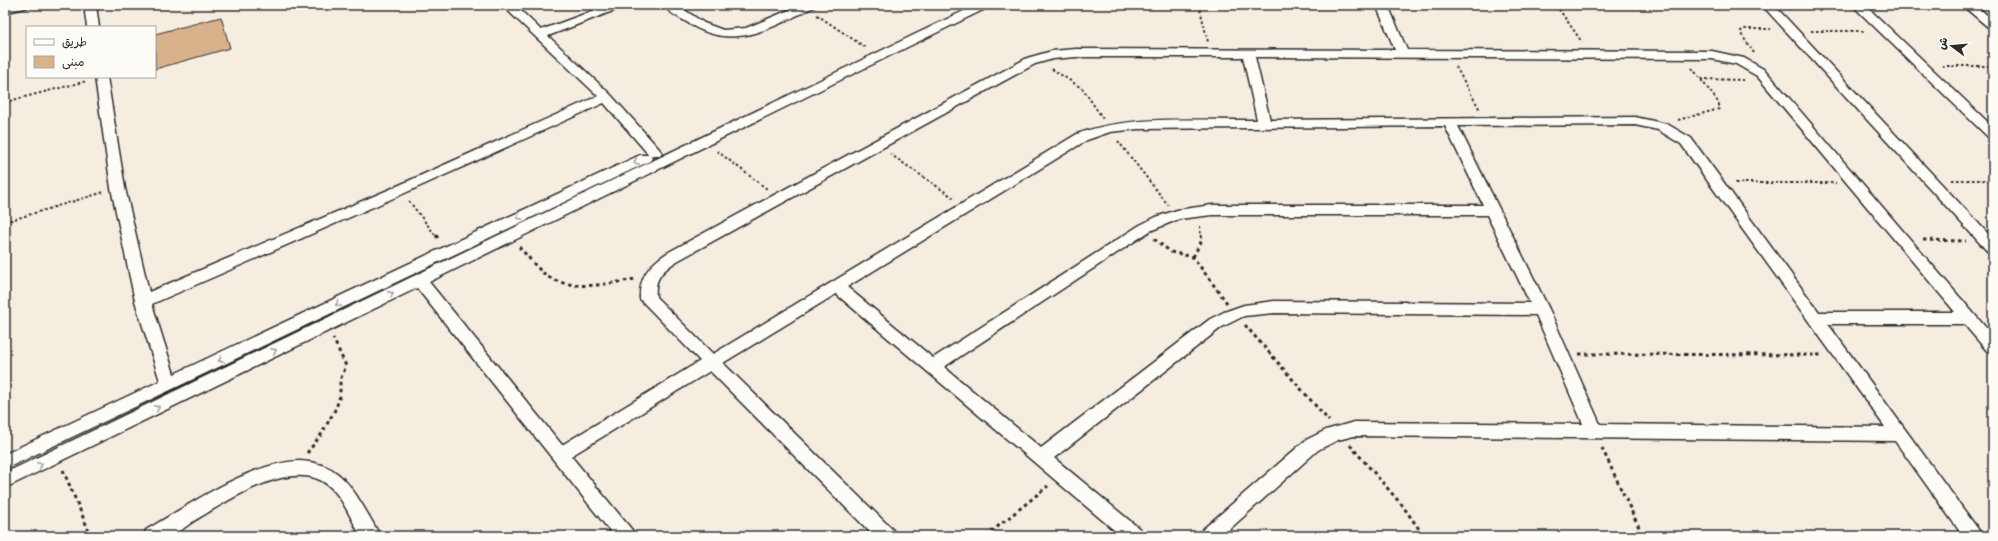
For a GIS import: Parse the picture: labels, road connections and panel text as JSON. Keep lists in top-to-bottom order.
{
  "legend": ["طريق", "مبنى"],
  "north": "left"
}
